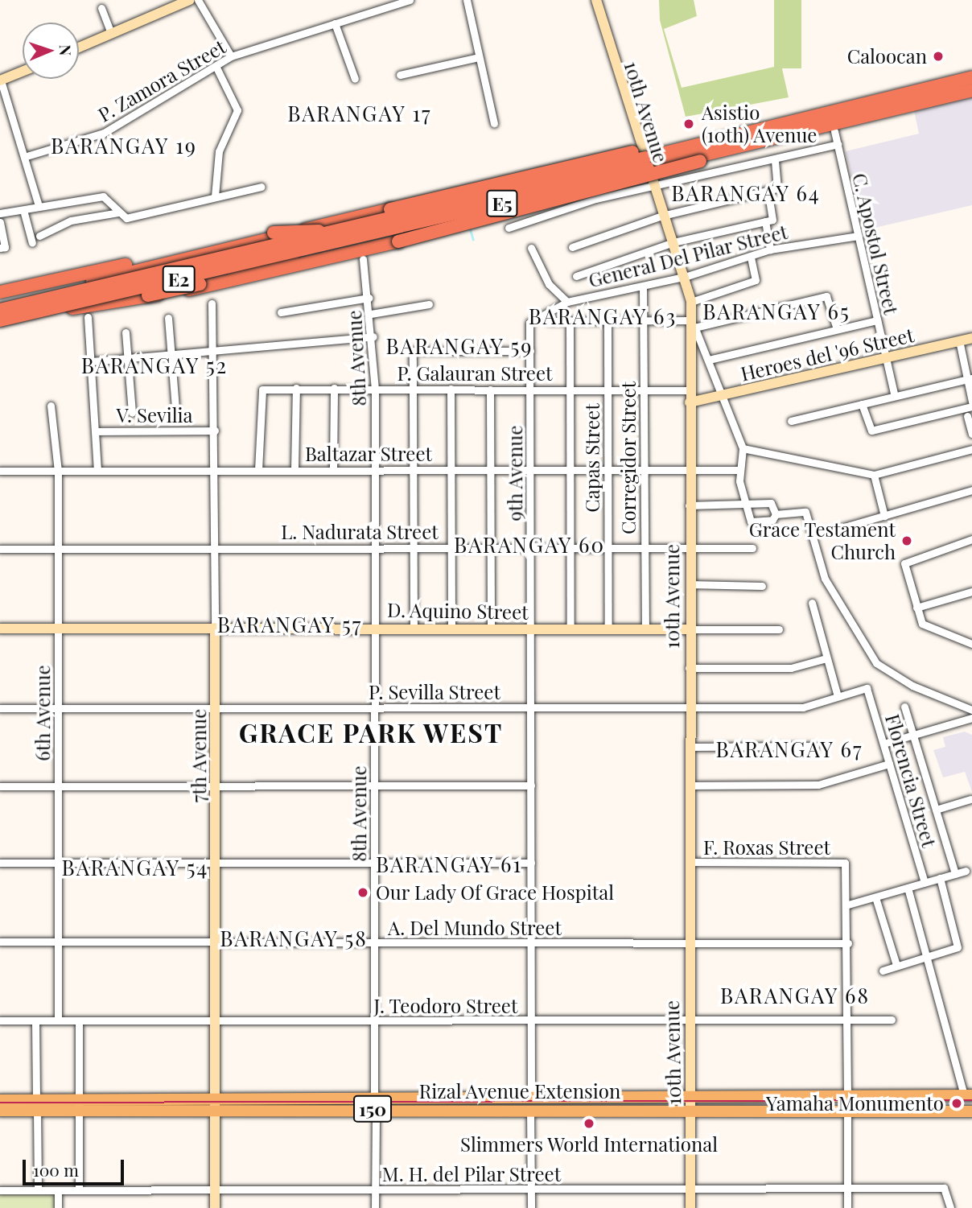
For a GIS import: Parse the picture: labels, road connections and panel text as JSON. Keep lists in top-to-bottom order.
{
  "streets": {
    "highway": ["E5", "E2"],
    "main road": ["Rizal Avenue Extension", "150"],
    "street": [
      "P. Zamora Street",
      "10th Avenue",
      "C. Apostol Street",
      "General Del Pilar Street",
      "Heroes del '96 Street",
      "8th Avenue",
      "P. Galauran Street",
      "V. Sevilia",
      "Baltazar Street",
      "Capas Street",
      "Corregidor Street",
      "9th Avenue",
      "L. Nadurata Street",
      "D. Aquino Street",
      "P. Sevilla Street",
      "6th Avenue",
      "7th Avenue",
      "Florencia Street",
      "F. Roxas Street",
      "A. Del Mundo Street",
      "J. Teodoro Street",
      "M. H. del Pilar Street"
    ]
  },
  "crossings": [
    ["10th Avenue", "General Del Pilar Street"],
    ["10th Avenue", "Heroes del '96 Street"],
    ["10th Avenue", "P. Galauran Street"],
    ["10th Avenue", "Baltazar Street"],
    ["10th Avenue", "L. Nadurata Street"],
    ["10th Avenue", "D. Aquino Street"],
    ["10th Avenue", "P. Sevilla Street"],
    ["10th Avenue", "F. Roxas Street"],
    ["10th Avenue", "A. Del Mundo Street"],
    ["10th Avenue", "J. Teodoro Street"],
    ["10th Avenue", "Rizal Avenue Extension"],
    ["10th Avenue", "M. H. del Pilar Street"],
    ["E5", "C. Apostol Street"],
    ["E5", "E2"],
    ["C. Apostol Street", "General Del Pilar Street"],
    ["C. Apostol Street", "Heroes del '96 Street"],
    ["General Del Pilar Street", "Corregidor Street"],
    ["General Del Pilar Street", "9th Avenue"],
    ["8th Avenue", "P. Galauran Street"],
    ["8th Avenue", "Baltazar Street"],
    ["8th Avenue", "L. Nadurata Street"],
    ["8th Avenue", "D. Aquino Street"],
    ["8th Avenue", "P. Sevilla Street"],
    ["8th Avenue", "A. Del Mundo Street"],
    ["8th Avenue", "J. Teodoro Street"],
    ["8th Avenue", "Rizal Avenue Extension"],
    ["8th Avenue", "M. H. del Pilar Street"],
    ["P. Galauran Street", "Baltazar Street"],
    ["P. Galauran Street", "Capas Street"],
    ["P. Galauran Street", "Corregidor Street"],
    ["P. Galauran Street", "9th Avenue"],
    ["V. Sevilia", "7th Avenue"],
    ["Baltazar Street", "Capas Street"],
    ["Baltazar Street", "Corregidor Street"],
    ["Baltazar Street", "9th Avenue"],
    ["Baltazar Street", "6th Avenue"],
    ["Baltazar Street", "7th Avenue"],
    ["Capas Street", "L. Nadurata Street"],
    ["Capas Street", "D. Aquino Street"],
    ["Corregidor Street", "L. Nadurata Street"],
    ["Corregidor Street", "D. Aquino Street"],
    ["9th Avenue", "L. Nadurata Street"],
    ["9th Avenue", "D. Aquino Street"],
    ["9th Avenue", "P. Sevilla Street"],
    ["9th Avenue", "A. Del Mundo Street"],
    ["9th Avenue", "J. Teodoro Street"],
    ["9th Avenue", "Rizal Avenue Extension"],
    ["9th Avenue", "M. H. del Pilar Street"],
    ["L. Nadurata Street", "6th Avenue"],
    ["L. Nadurata Street", "7th Avenue"],
    ["D. Aquino Street", "6th Avenue"],
    ["D. Aquino Street", "7th Avenue"],
    ["P. Sevilla Street", "6th Avenue"],
    ["P. Sevilla Street", "7th Avenue"],
    ["P. Sevilla Street", "Florencia Street"],
    ["6th Avenue", "A. Del Mundo Street"],
    ["6th Avenue", "J. Teodoro Street"],
    ["7th Avenue", "A. Del Mundo Street"],
    ["7th Avenue", "J. Teodoro Street"],
    ["7th Avenue", "Rizal Avenue Extension"],
    ["7th Avenue", "M. H. del Pilar Street"]
  ],
  "districts": [
    "BARANGAY 17",
    "BARANGAY 19",
    "BARANGAY 64",
    "BARANGAY 65",
    "BARANGAY 63",
    "BARANGAY 59",
    "BARANGAY 52",
    "BARANGAY 60",
    "BARANGAY 57",
    "GRACE PARK WEST",
    "BARANGAY 67",
    "BARANGAY 61",
    "BARANGAY 54",
    "BARANGAY 58",
    "BARANGAY 68"
  ],
  "places": [
    "Caloocan",
    "Asistio (10th) Avenue",
    "Grace Testament Church",
    "Our Lady Of Grace Hospital",
    "Yamaha Monumento",
    "Slimmers World International"
  ],
  "scale_bar": "100 m",
  "north": "right"
}
